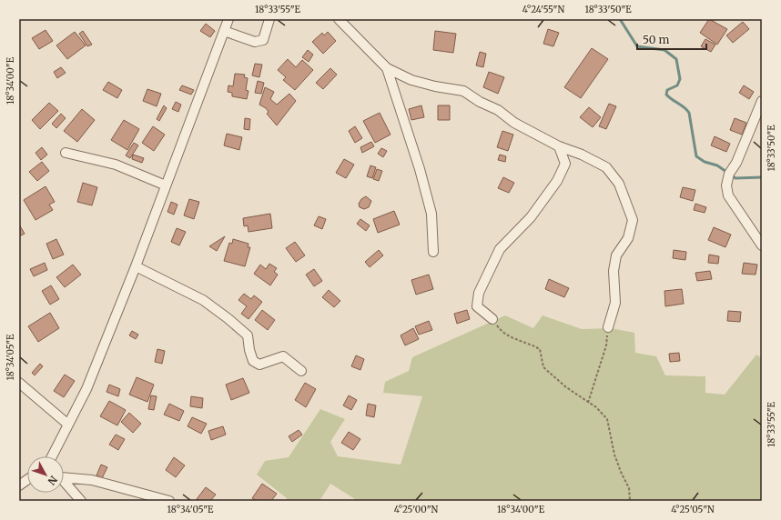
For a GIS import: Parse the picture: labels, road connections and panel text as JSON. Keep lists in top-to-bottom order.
{
  "scale_bar": "50 m",
  "north": "bottom right",
  "coordinates": [
    "18°33'55\"E",
    "4°24'55\"N",
    "18°33'50\"E",
    "18°34'00\"E",
    "18°34'05\"E",
    "4°25'00\"N",
    "4°25'05\"N"
  ]
}
